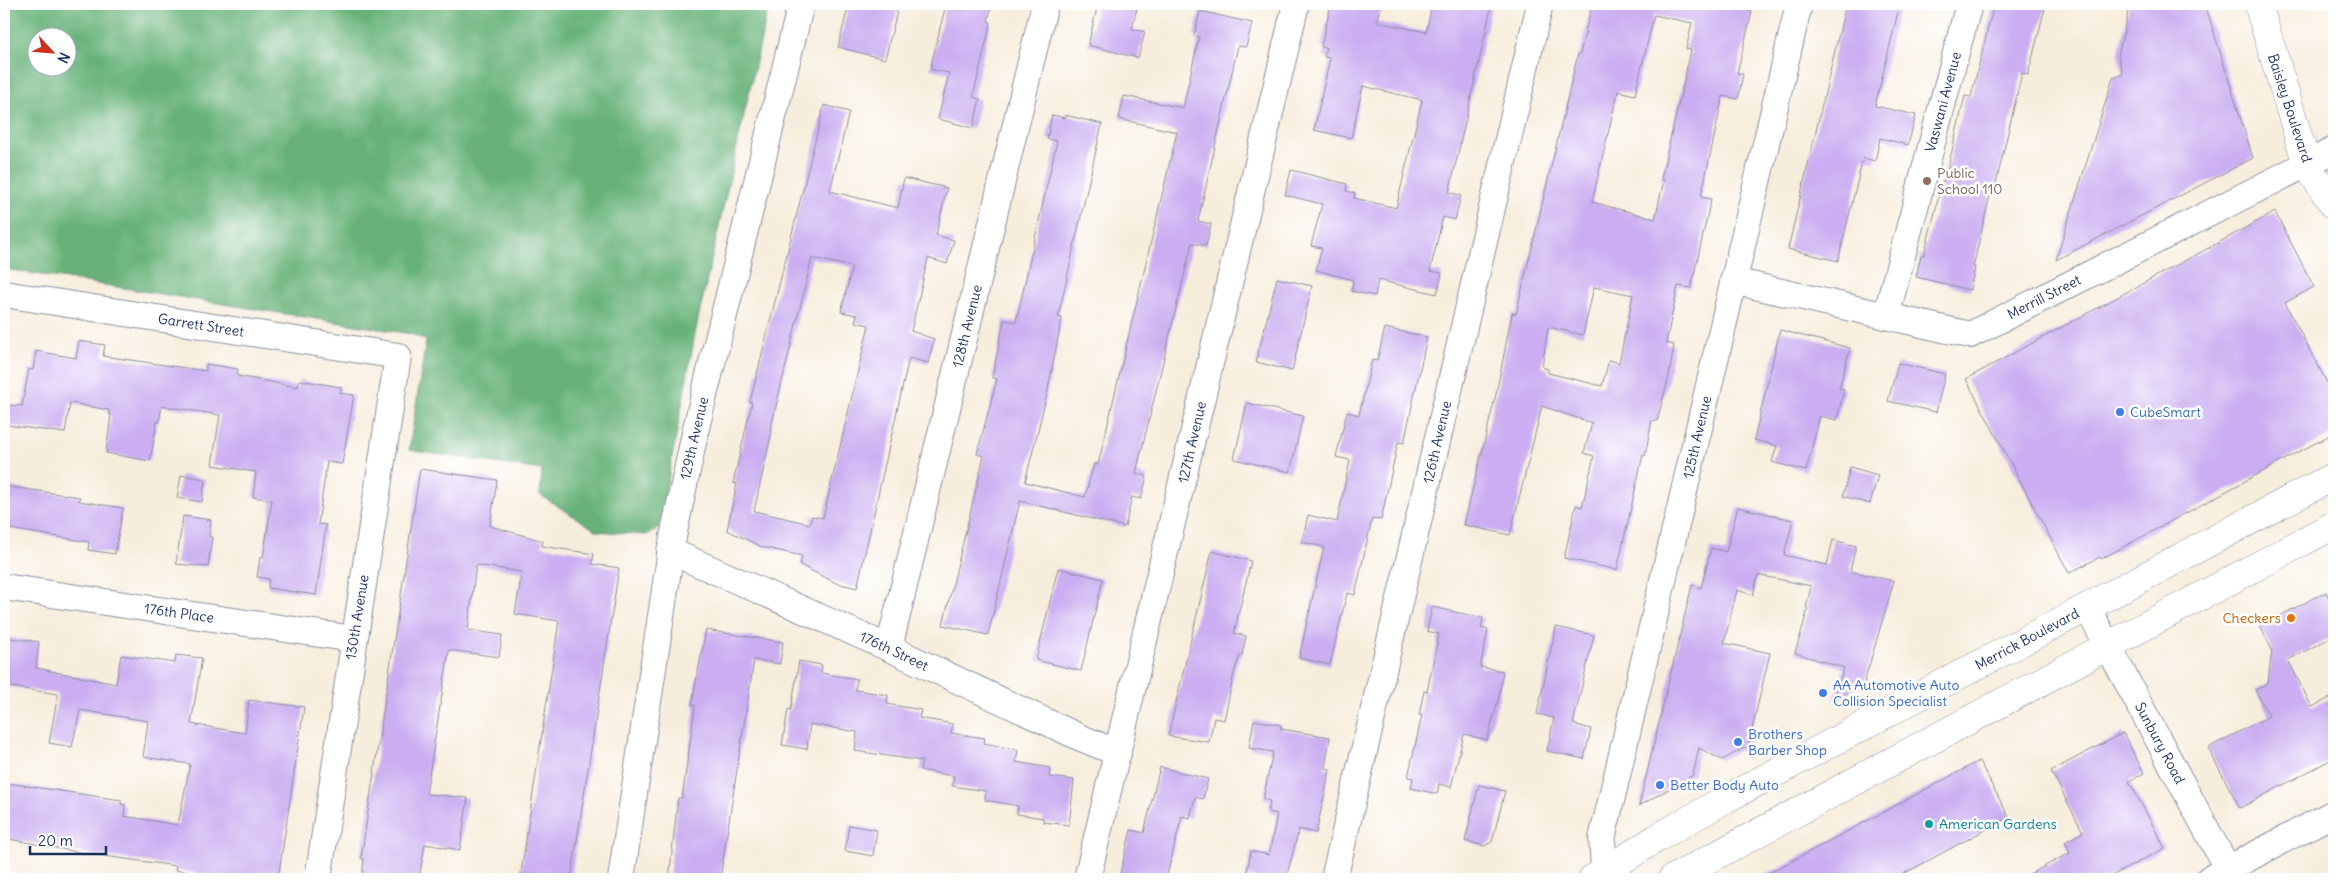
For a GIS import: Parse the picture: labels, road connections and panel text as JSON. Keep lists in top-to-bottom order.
{
  "streets": {
    "main road": ["Baisley Boulevard", "Merrick Boulevard"],
    "street": [
      "Vaswani Avenue",
      "Merrill Street",
      "Garrett Street",
      "128th Avenue",
      "125th Avenue",
      "129th Avenue",
      "127th Avenue",
      "126th Avenue",
      "176th Place",
      "130th Avenue",
      "176th Street",
      "Sunbury Road"
    ]
  },
  "crossings": [
    ["Vaswani Avenue", "Merrill Street"],
    ["Baisley Boulevard", "Merrill Street"],
    ["Merrill Street", "125th Avenue"],
    ["Garrett Street", "130th Avenue"],
    ["128th Avenue", "176th Street"],
    ["125th Avenue", "Merrick Boulevard"],
    ["129th Avenue", "176th Street"],
    ["127th Avenue", "176th Street"],
    ["176th Place", "130th Avenue"],
    ["Merrick Boulevard", "Sunbury Road"]
  ],
  "places": [
    "Public School 110",
    "CubeSmart",
    "Checkers",
    "AA Automotive Auto Collision Specialist",
    "Brothers Barber Shop",
    "Better Body Auto",
    "American Gardens"
  ],
  "scale_bar": "20 m",
  "north": "bottom right"
}
